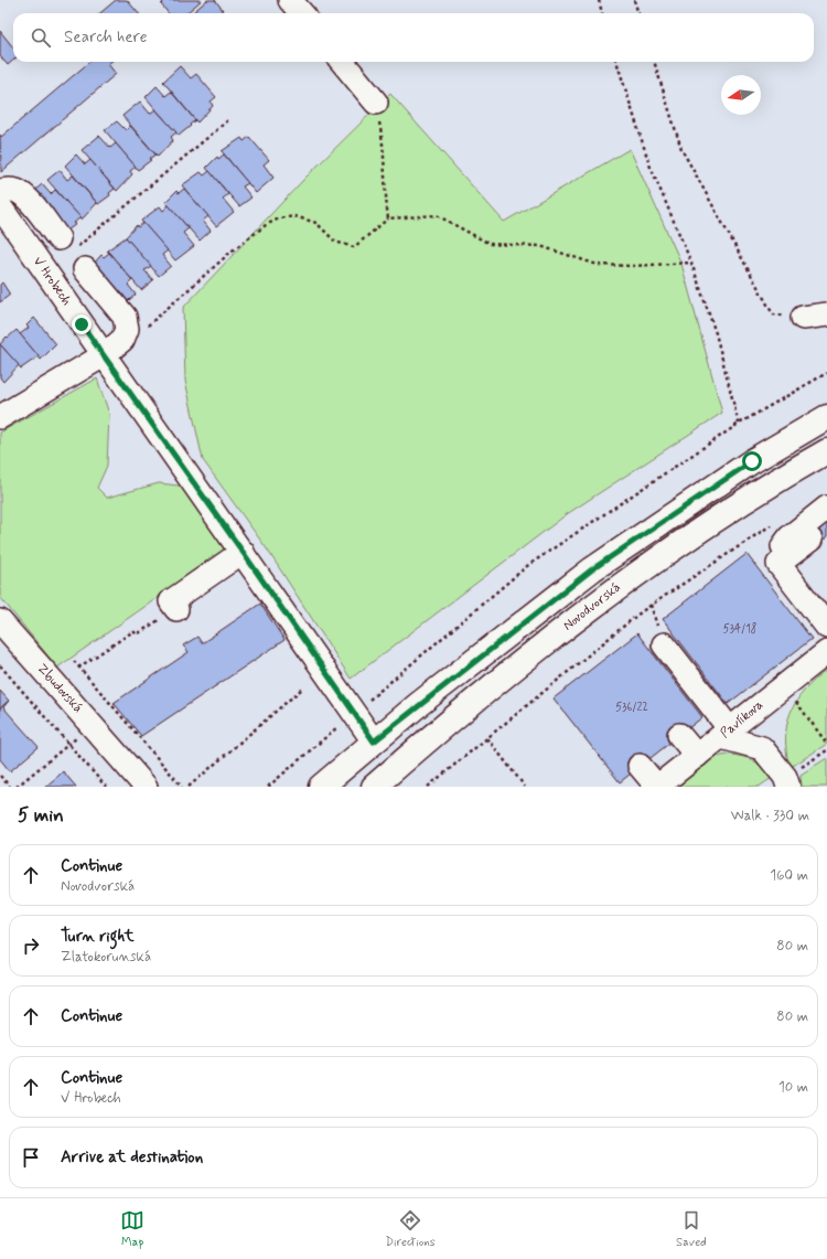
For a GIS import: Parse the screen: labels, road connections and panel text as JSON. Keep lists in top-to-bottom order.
{
  "streets": {
    "main road": ["Novodvorská"],
    "street": ["V Hrobech", "Zbudovská", "Pavlíkova"]
  },
  "house_numbers": ["534/18", "536/22"],
  "north": "left",
  "page": {
    "search": "Search here",
    "heading": ["5 min", "Walk · 330 m"],
    "list": [
      ["Continue", "Novodvorská", "160 m"],
      ["Turn right", "Zlatokorunská", "80 m"],
      ["Continue", "80 m"],
      ["Continue", "V Hrobech", "10 m"],
      "Arrive at destination"
    ],
    "nav": ["Map", "Directions", "Saved"]
  }
}
